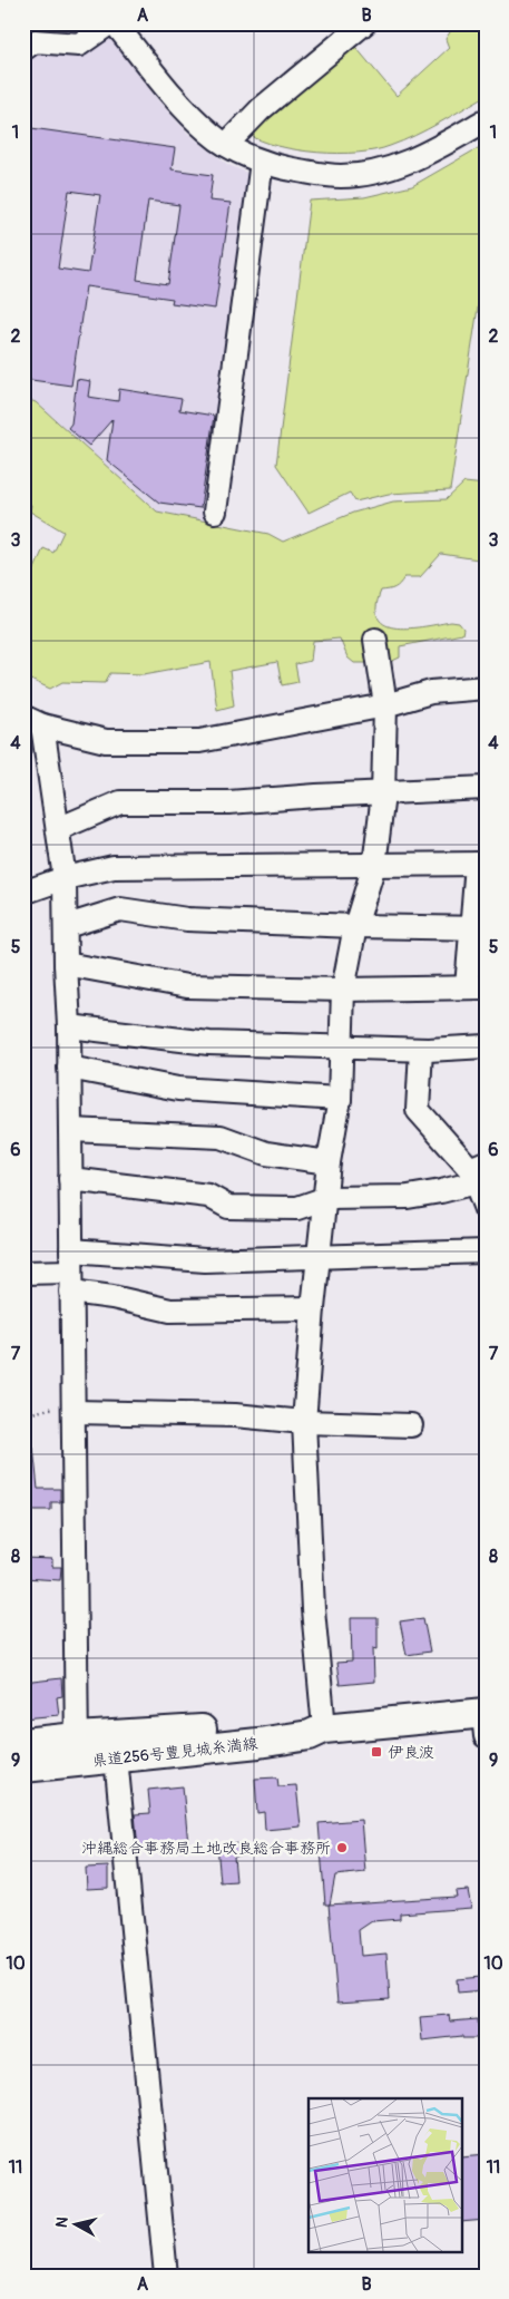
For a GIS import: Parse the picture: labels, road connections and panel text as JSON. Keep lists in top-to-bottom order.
{
  "streets": {
    "main road": ["県道256号豊見城糸満線"]
  },
  "places": {
    "transit": ["伊良波"],
    "other": ["沖縄総合事務局土地改良総合事務所"]
  },
  "north": "left",
  "grid": {
    "columns": ["A", "B"],
    "rows": [
      "1",
      "2",
      "3",
      "4",
      "5",
      "6",
      "7",
      "8",
      "9",
      "10",
      "11"
    ]
  }
}
